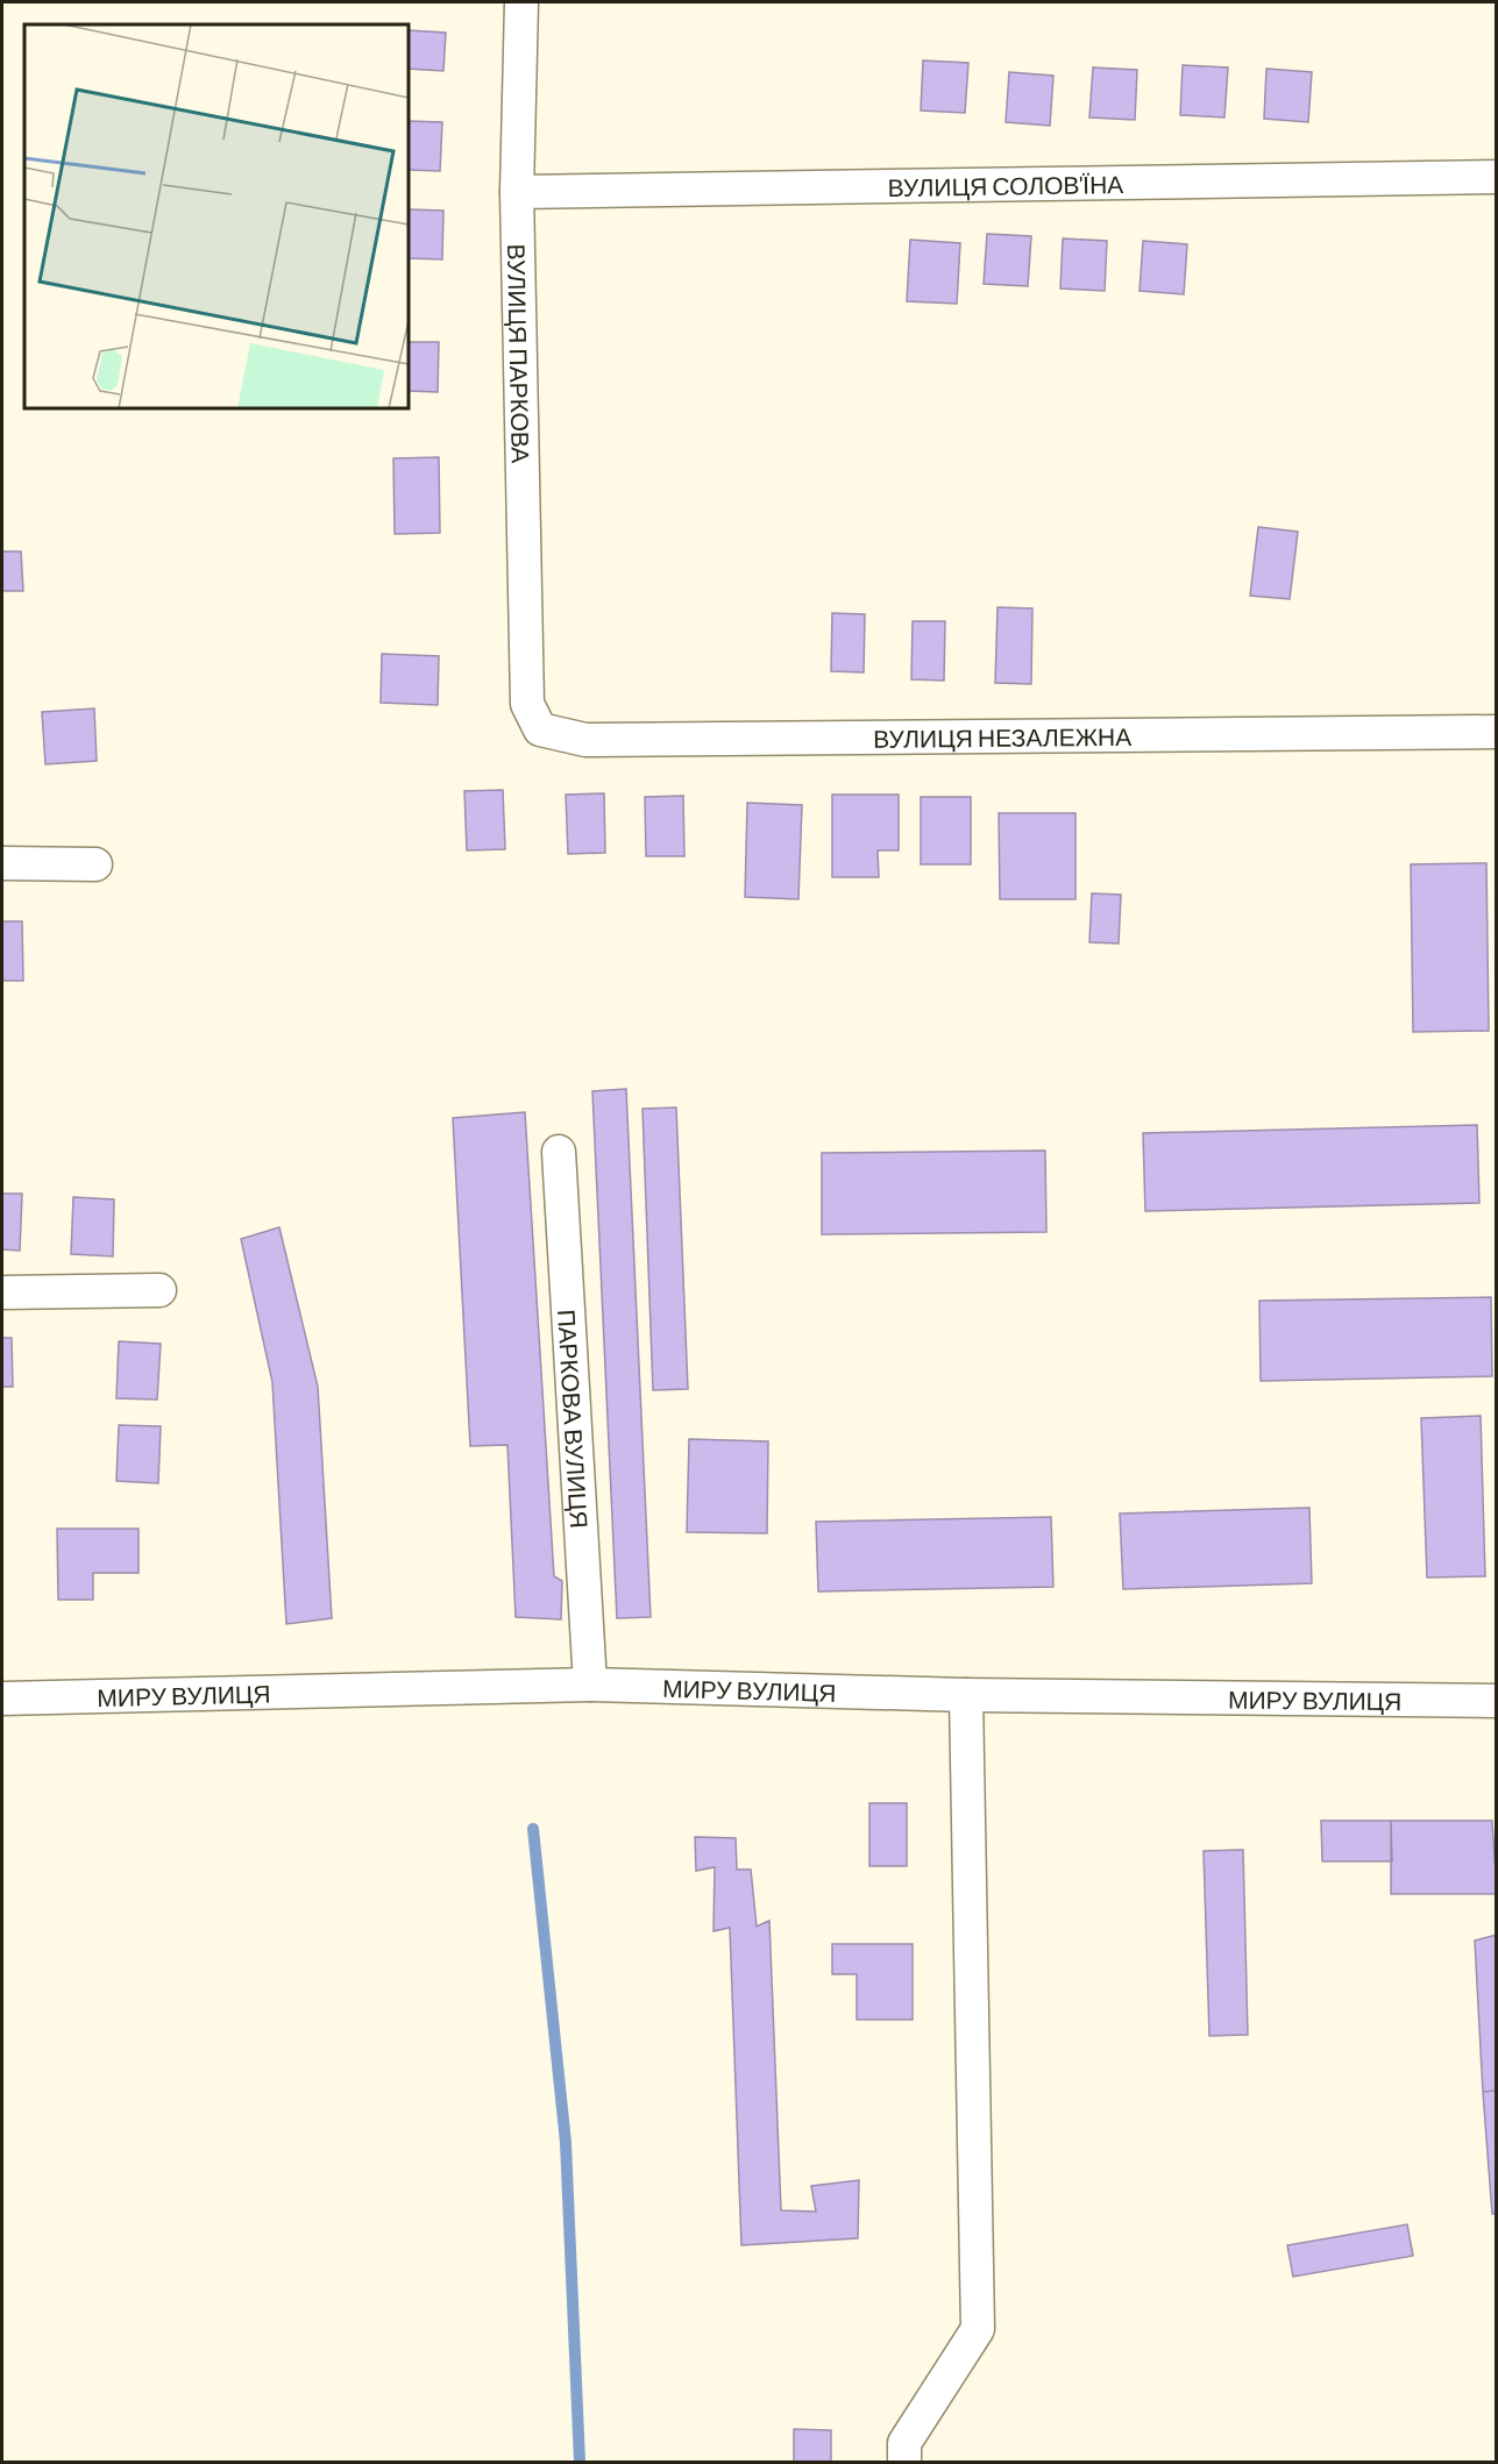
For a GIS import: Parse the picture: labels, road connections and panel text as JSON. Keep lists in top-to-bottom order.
{
  "streets": {
    "street": [
      "ВУЛИЦЯ СОЛОВ'ЇНА",
      "ВУЛИЦЯ ПАРКОВА",
      "ВУЛИЦЯ НЕЗАЛЕЖНА",
      "ПАРКОВА ВУЛИЦЯ",
      "МИРУ ВУЛИЦЯ"
    ]
  },
  "crossings": [
    ["ВУЛИЦЯ СОЛОВ'ЇНА", "ВУЛИЦЯ ПАРКОВА"],
    ["ВУЛИЦЯ ПАРКОВА", "ВУЛИЦЯ НЕЗАЛЕЖНА"],
    ["ПАРКОВА ВУЛИЦЯ", "МИРУ ВУЛИЦЯ"]
  ]
}
